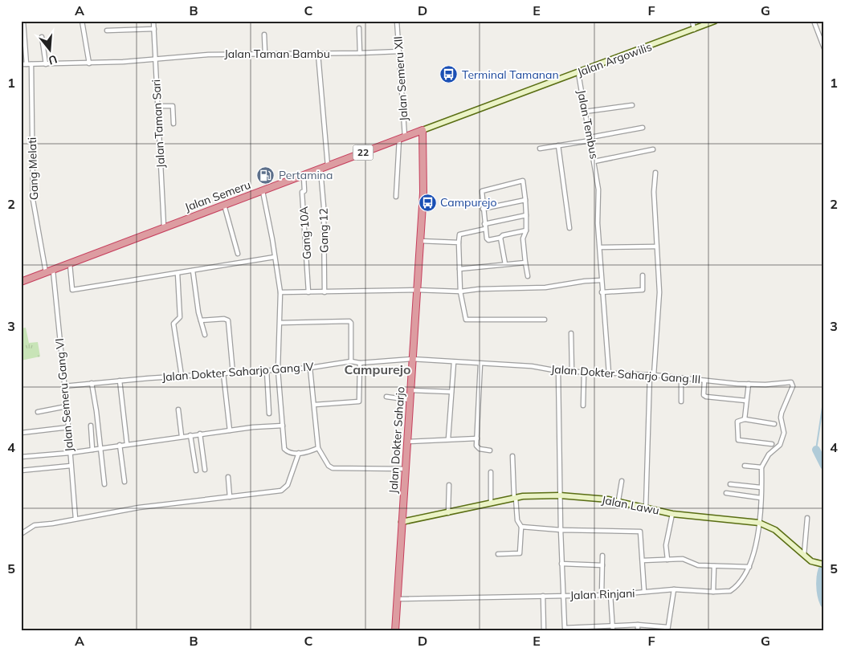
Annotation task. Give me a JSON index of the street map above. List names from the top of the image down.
{
  "streets": {
    "highway": ["22", "Jalan Semeru", "Jalan Dokter Saharjo"],
    "street": [
      "Jalan Taman Bambu",
      "Jalan Argowilis",
      "Jalan Semeru XII",
      "Jalan Taman Sari",
      "Jalan Tembus",
      "Gang Melati",
      "Gang 12",
      "Gang 10A",
      "Jalan Dokter Saharjo Gang IV",
      "Jalan Dokter Saharjo Gang III",
      "Jalan Semeru Gang VI",
      "Jalan Lawu",
      "Jalan Rinjani"
    ]
  },
  "crossings": [
    ["Jalan Taman Bambu", "Jalan Semeru XII"],
    ["Jalan Taman Bambu", "Jalan Taman Sari"],
    ["Jalan Taman Bambu", "Gang Melati"],
    ["Jalan Argowilis", "Jalan Tembus"],
    ["Jalan Argowilis", "Jalan Semeru"],
    ["Jalan Argowilis", "Jalan Dokter Saharjo"],
    ["Jalan Semeru XII", "Jalan Semeru"],
    ["Jalan Taman Sari", "Jalan Semeru"],
    ["Jalan Tembus", "Jalan Dokter Saharjo Gang III"],
    ["Gang Melati", "Jalan Semeru"],
    ["Gang Melati", "Jalan Semeru Gang VI"],
    ["Jalan Semeru", "Gang 12"],
    ["Jalan Semeru", "Gang 10A"],
    ["Jalan Semeru", "Jalan Semeru Gang VI"],
    ["Jalan Semeru", "Jalan Dokter Saharjo"],
    ["Jalan Dokter Saharjo Gang IV", "Jalan Dokter Saharjo Gang III"],
    ["Jalan Dokter Saharjo Gang IV", "Jalan Semeru Gang VI"],
    ["Jalan Dokter Saharjo Gang IV", "Jalan Dokter Saharjo"],
    ["Jalan Dokter Saharjo Gang III", "Jalan Dokter Saharjo"],
    ["Jalan Dokter Saharjo Gang III", "Jalan Rinjani"],
    ["Jalan Dokter Saharjo", "Jalan Lawu"],
    ["Jalan Dokter Saharjo", "Jalan Rinjani"],
    ["Jalan Lawu", "Jalan Rinjani"]
  ],
  "districts": ["Campurejo"],
  "places": {
    "bus stop": ["Terminal Tamanan", "Campurejo"],
    "fuel station": ["Pertamina"]
  },
  "north": "bottom",
  "grid": {
    "columns": [
      "A",
      "B",
      "C",
      "D",
      "E",
      "F",
      "G"
    ],
    "rows": [
      "1",
      "2",
      "3",
      "4",
      "5"
    ]
  }
}
